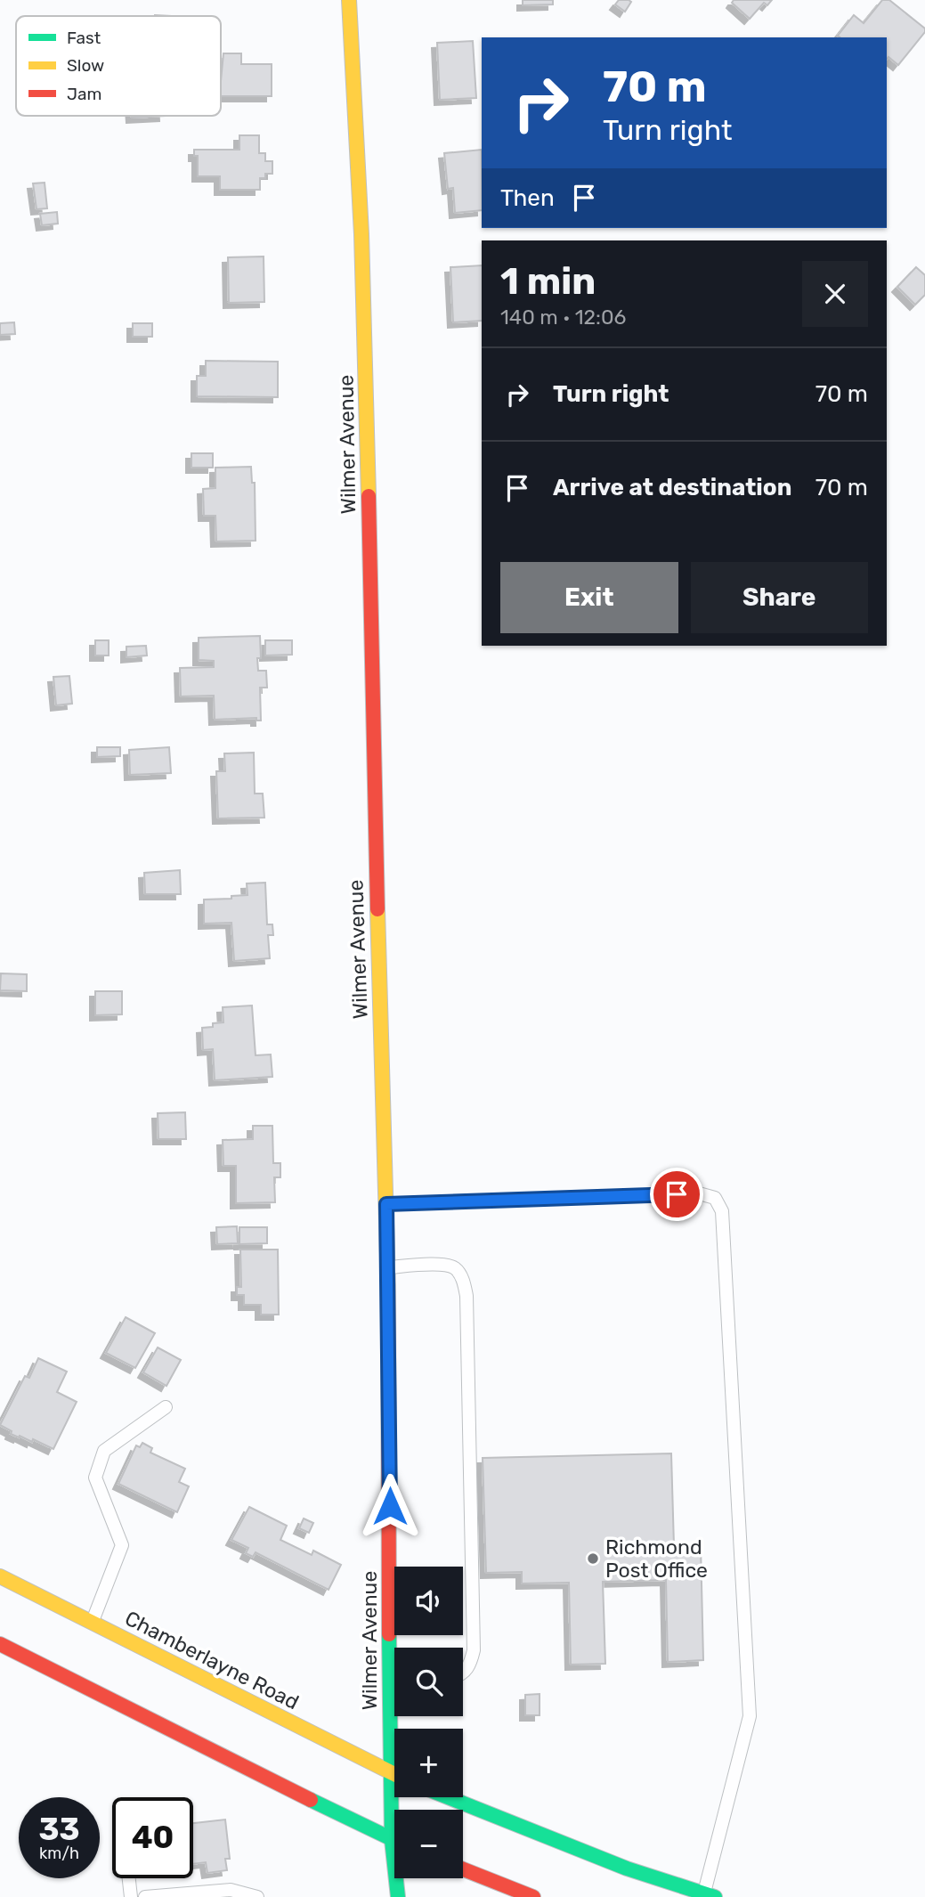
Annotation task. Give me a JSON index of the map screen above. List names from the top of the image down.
{
  "streets": {
    "street": ["Wilmer Avenue", "Chamberlayne Road"]
  },
  "crossings": [
    ["Wilmer Avenue", "Chamberlayne Road"]
  ],
  "places": ["Richmond Post Office"],
  "legend": ["Fast", "Slow", "Jam"],
  "page": {
    "turn": ["70 m", "Turn right"],
    "then": "Then",
    "heading": ["1 min", "140 m · 12:06"],
    "list": [
      {
        "name": "Turn right",
        "value": "70 m"
      },
      {
        "name": "Arrive at destination",
        "value": "70 m"
      }
    ],
    "buttons": ["Exit", "Share"],
    "map_buttons": ["+", "−"],
    "speed": "33 km/h",
    "limit": "40"
  }
}
